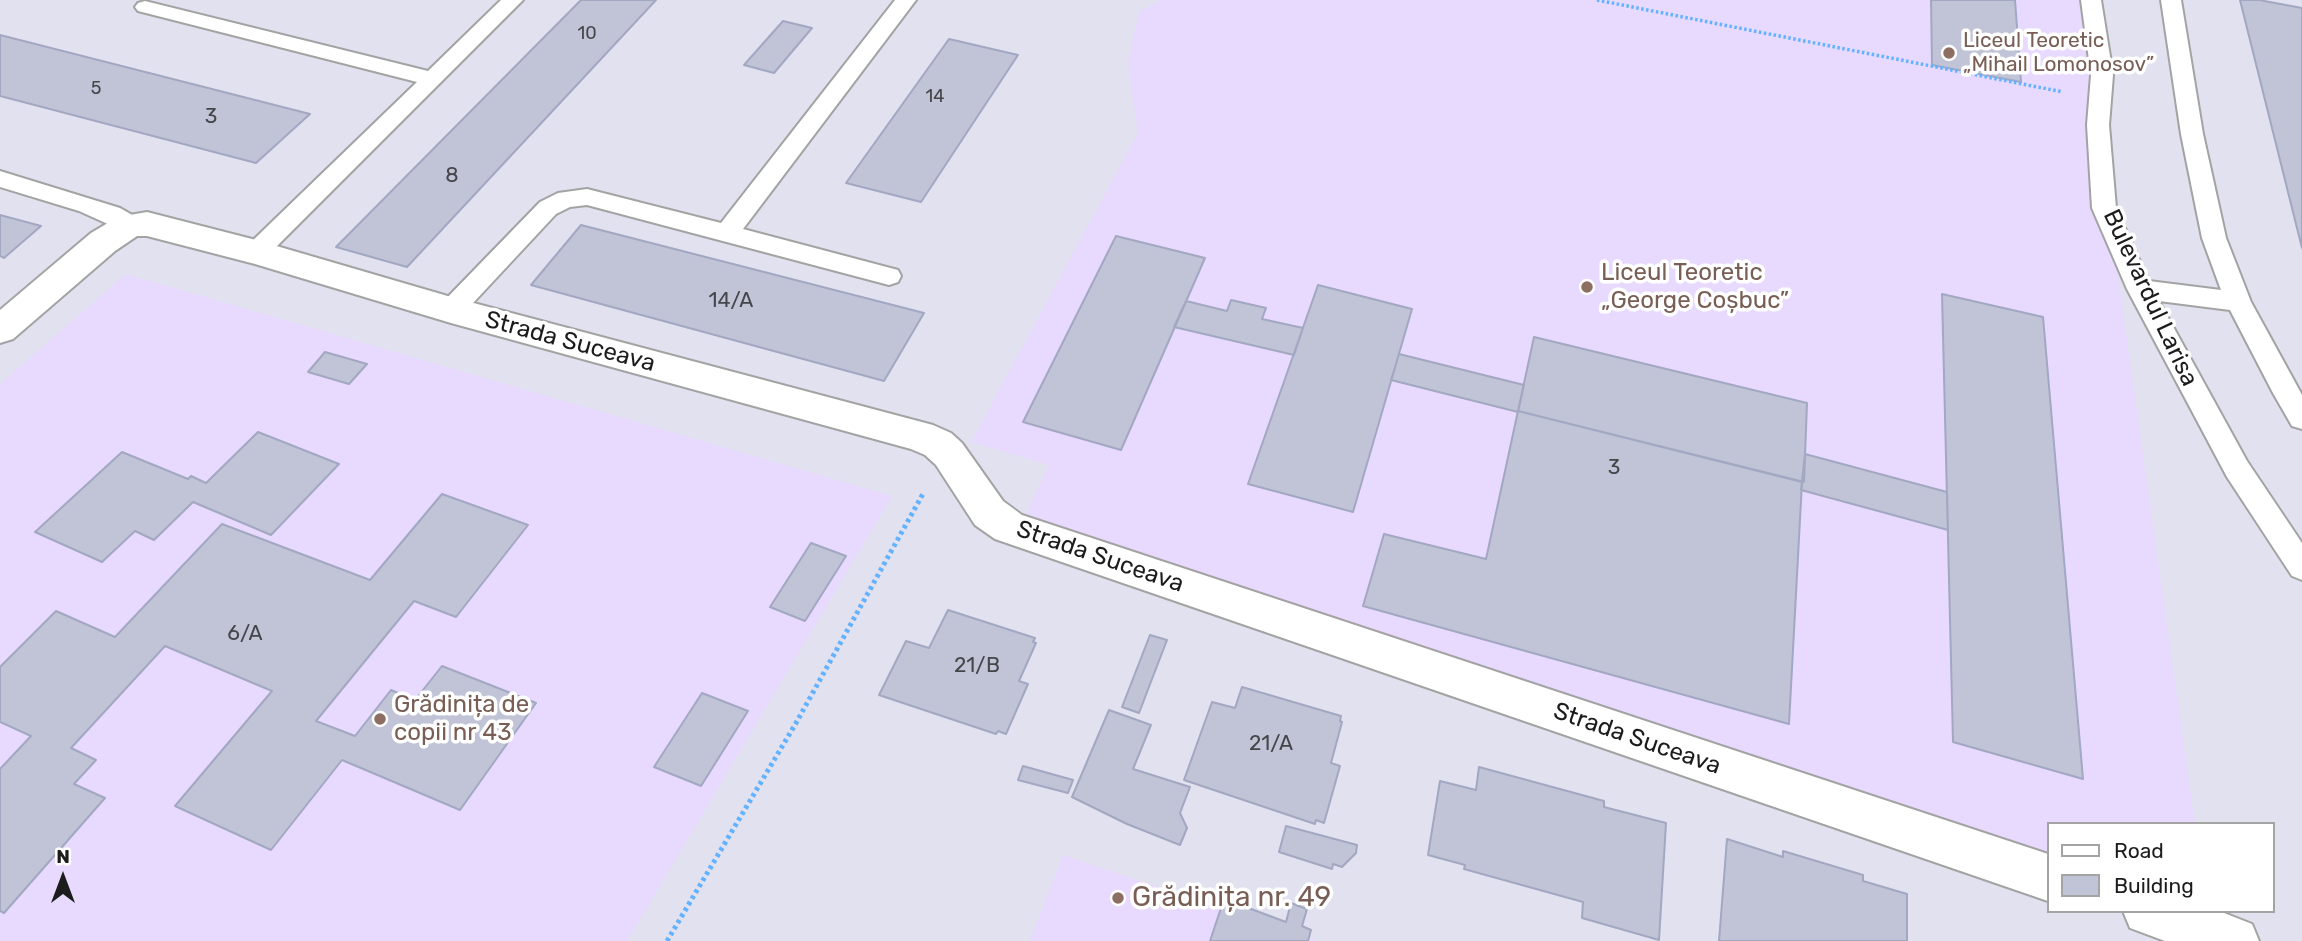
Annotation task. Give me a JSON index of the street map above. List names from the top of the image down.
{
  "streets": {
    "street": ["Strada Suceava"],
    "lane": ["Bulevardul Larisa"]
  },
  "places": [
    "Liceul Teoretic „Mihail Lomonosov”",
    "Liceul Teoretic „George Coșbuc”",
    "Grădinița de copii nr 43",
    "Grădinița nr. 49"
  ],
  "house_numbers": [
    "10",
    "5",
    "14",
    "3",
    "8",
    "14/A",
    "3",
    "6/A",
    "21/B",
    "21/A"
  ],
  "legend": ["Road", "Building"],
  "north": "top"
}
